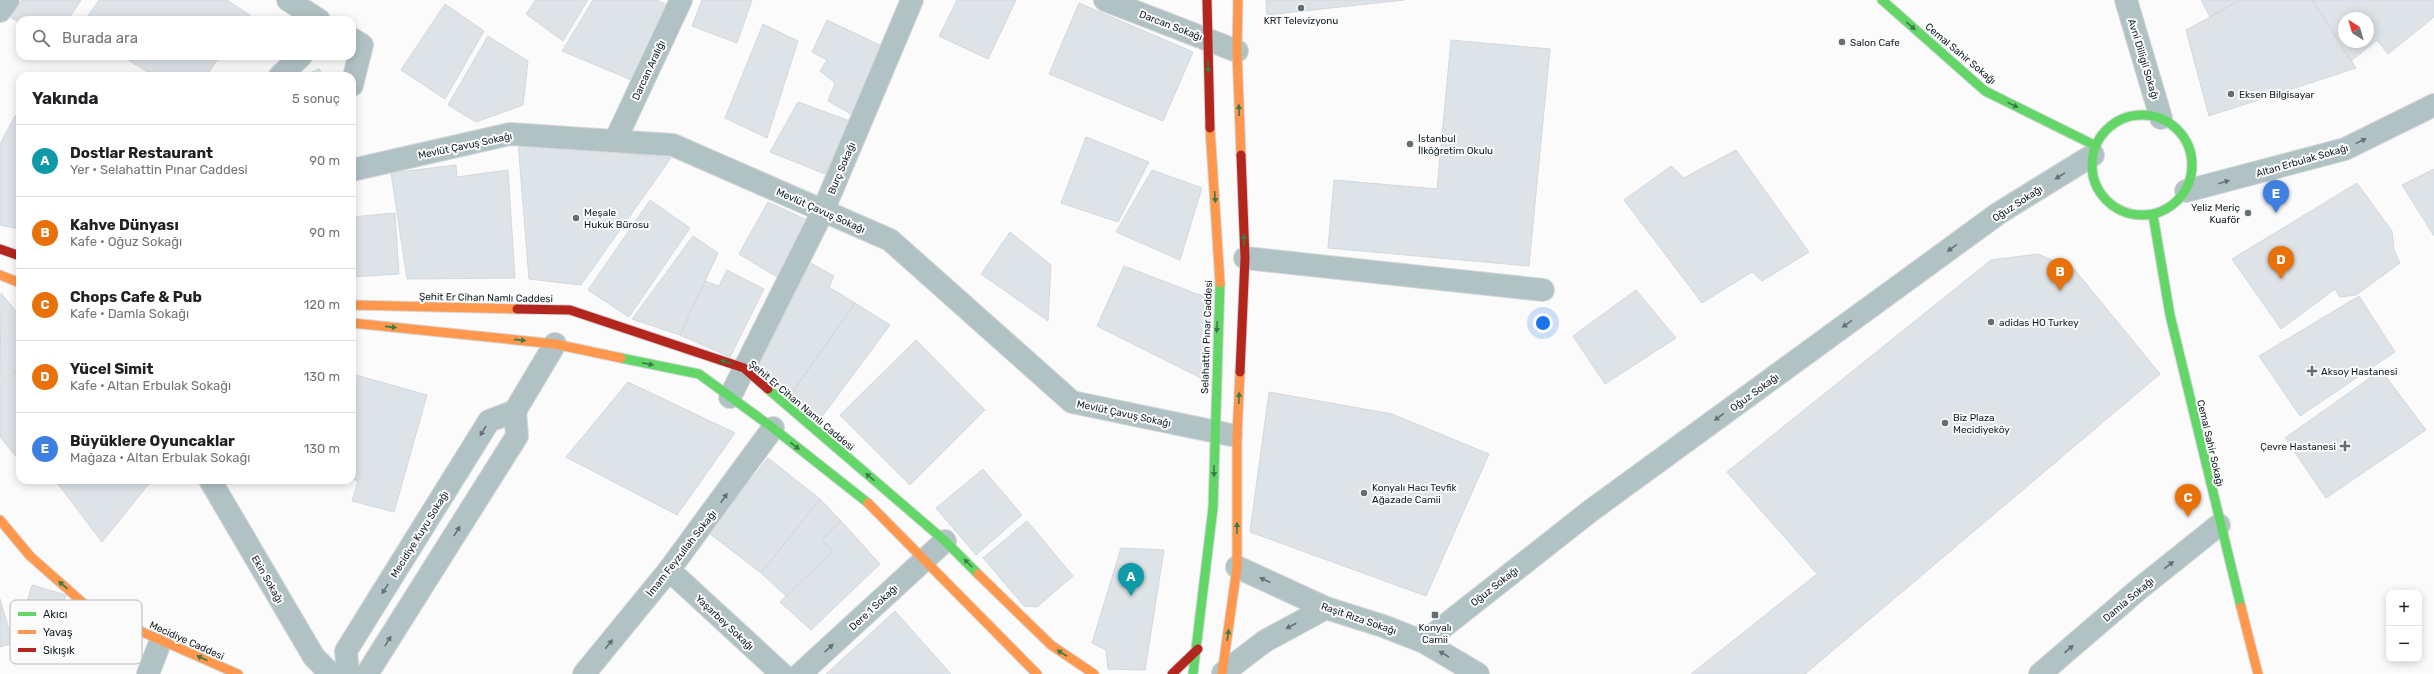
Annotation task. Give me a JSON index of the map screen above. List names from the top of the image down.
{
  "streets": {
    "street": [
      "Darcan Sokağı",
      "Cemal Sahir Sokağı",
      "Avni Dilligil Sokağı",
      "Darcan Aralığı",
      "Mevlüt Çavuş Sokağı",
      "Altan Erbulak Sokağı",
      "Burç Sokağı",
      "Oğuz Sokağı",
      "Şehit Er Cihan Namlı Caddesi",
      "Selahattin Pınar Caddesi",
      "Mecidiye Kuyu Sokağı",
      "İmam Feyzullah Sokağı",
      "Ekin Sokağı",
      "Damla Sokağı",
      "Dere 1 Sokağı",
      "Raşit Rıza Sokağı",
      "Yaşarbey Sokağı",
      "Mecidiye Caddesi"
    ]
  },
  "crossings": [
    ["Darcan Sokağı", "Selahattin Pınar Caddesi"],
    ["Cemal Sahir Sokağı", "Avni Dilligil Sokağı"],
    ["Cemal Sahir Sokağı", "Altan Erbulak Sokağı"],
    ["Cemal Sahir Sokağı", "Oğuz Sokağı"],
    ["Cemal Sahir Sokağı", "Damla Sokağı"],
    ["Avni Dilligil Sokağı", "Altan Erbulak Sokağı"],
    ["Avni Dilligil Sokağı", "Oğuz Sokağı"],
    ["Darcan Aralığı", "Mevlüt Çavuş Sokağı"],
    ["Mevlüt Çavuş Sokağı", "Burç Sokağı"],
    ["Altan Erbulak Sokağı", "Oğuz Sokağı"],
    ["Burç Sokağı", "Şehit Er Cihan Namlı Caddesi"],
    ["Oğuz Sokağı", "Raşit Rıza Sokağı"],
    ["Şehit Er Cihan Namlı Caddesi", "Dere 1 Sokağı"],
    ["İmam Feyzullah Sokağı", "Yaşarbey Sokağı"]
  ],
  "one_way": [
    "Cemal Sahir Sokağı",
    "Altan Erbulak Sokağı",
    "Oğuz Sokağı",
    "Damla Sokağı",
    "Dere 1 Sokağı",
    "Raşit Rıza Sokağı",
    "Mecidiye Caddesi"
  ],
  "places": {
    "other": [
      "KRT Televizyonu",
      "Salon Cafe",
      "Eksen Bilgisayar",
      "İstanbul İlköğretim Okulu",
      "Yeliz Meriç Kuaför",
      "Meşale Hukuk Bürosu",
      "adidas HO Turkey",
      "Biz Plaza Mecidiyeköy",
      "Konyalı Hacı Tevfik Ağazade Camii"
    ],
    "health": ["Aksoy Hastanesi", "Çevre Hastanesi"],
    "transit": ["Konyalı Camii"]
  },
  "legend": ["Akıcı", "Yavaş", "Sıkışık"],
  "north": "top left",
  "page": {
    "search": "Burada ara",
    "heading": ["Yakında", "5 sonuç"],
    "list": [
      {
        "mark": "A",
        "name": "Dostlar Restaurant",
        "note": "Yer · Selahattin Pınar Caddesi",
        "value": "90 m"
      },
      {
        "mark": "B",
        "name": "Kahve Dünyası",
        "note": "Kafe · Oğuz Sokağı",
        "value": "90 m"
      },
      {
        "mark": "C",
        "name": "Chops Cafe & Pub",
        "note": "Kafe · Damla Sokağı",
        "value": "120 m"
      },
      {
        "mark": "D",
        "name": "Yücel Simit",
        "note": "Kafe · Altan Erbulak Sokağı",
        "value": "130 m"
      },
      {
        "mark": "E",
        "name": "Büyüklere Oyuncaklar",
        "note": "Mağaza · Altan Erbulak Sokağı",
        "value": "130 m"
      }
    ],
    "pins": [
      "E",
      "D",
      "B",
      "C",
      "A"
    ],
    "map_buttons": ["+", "−"]
  }
}
